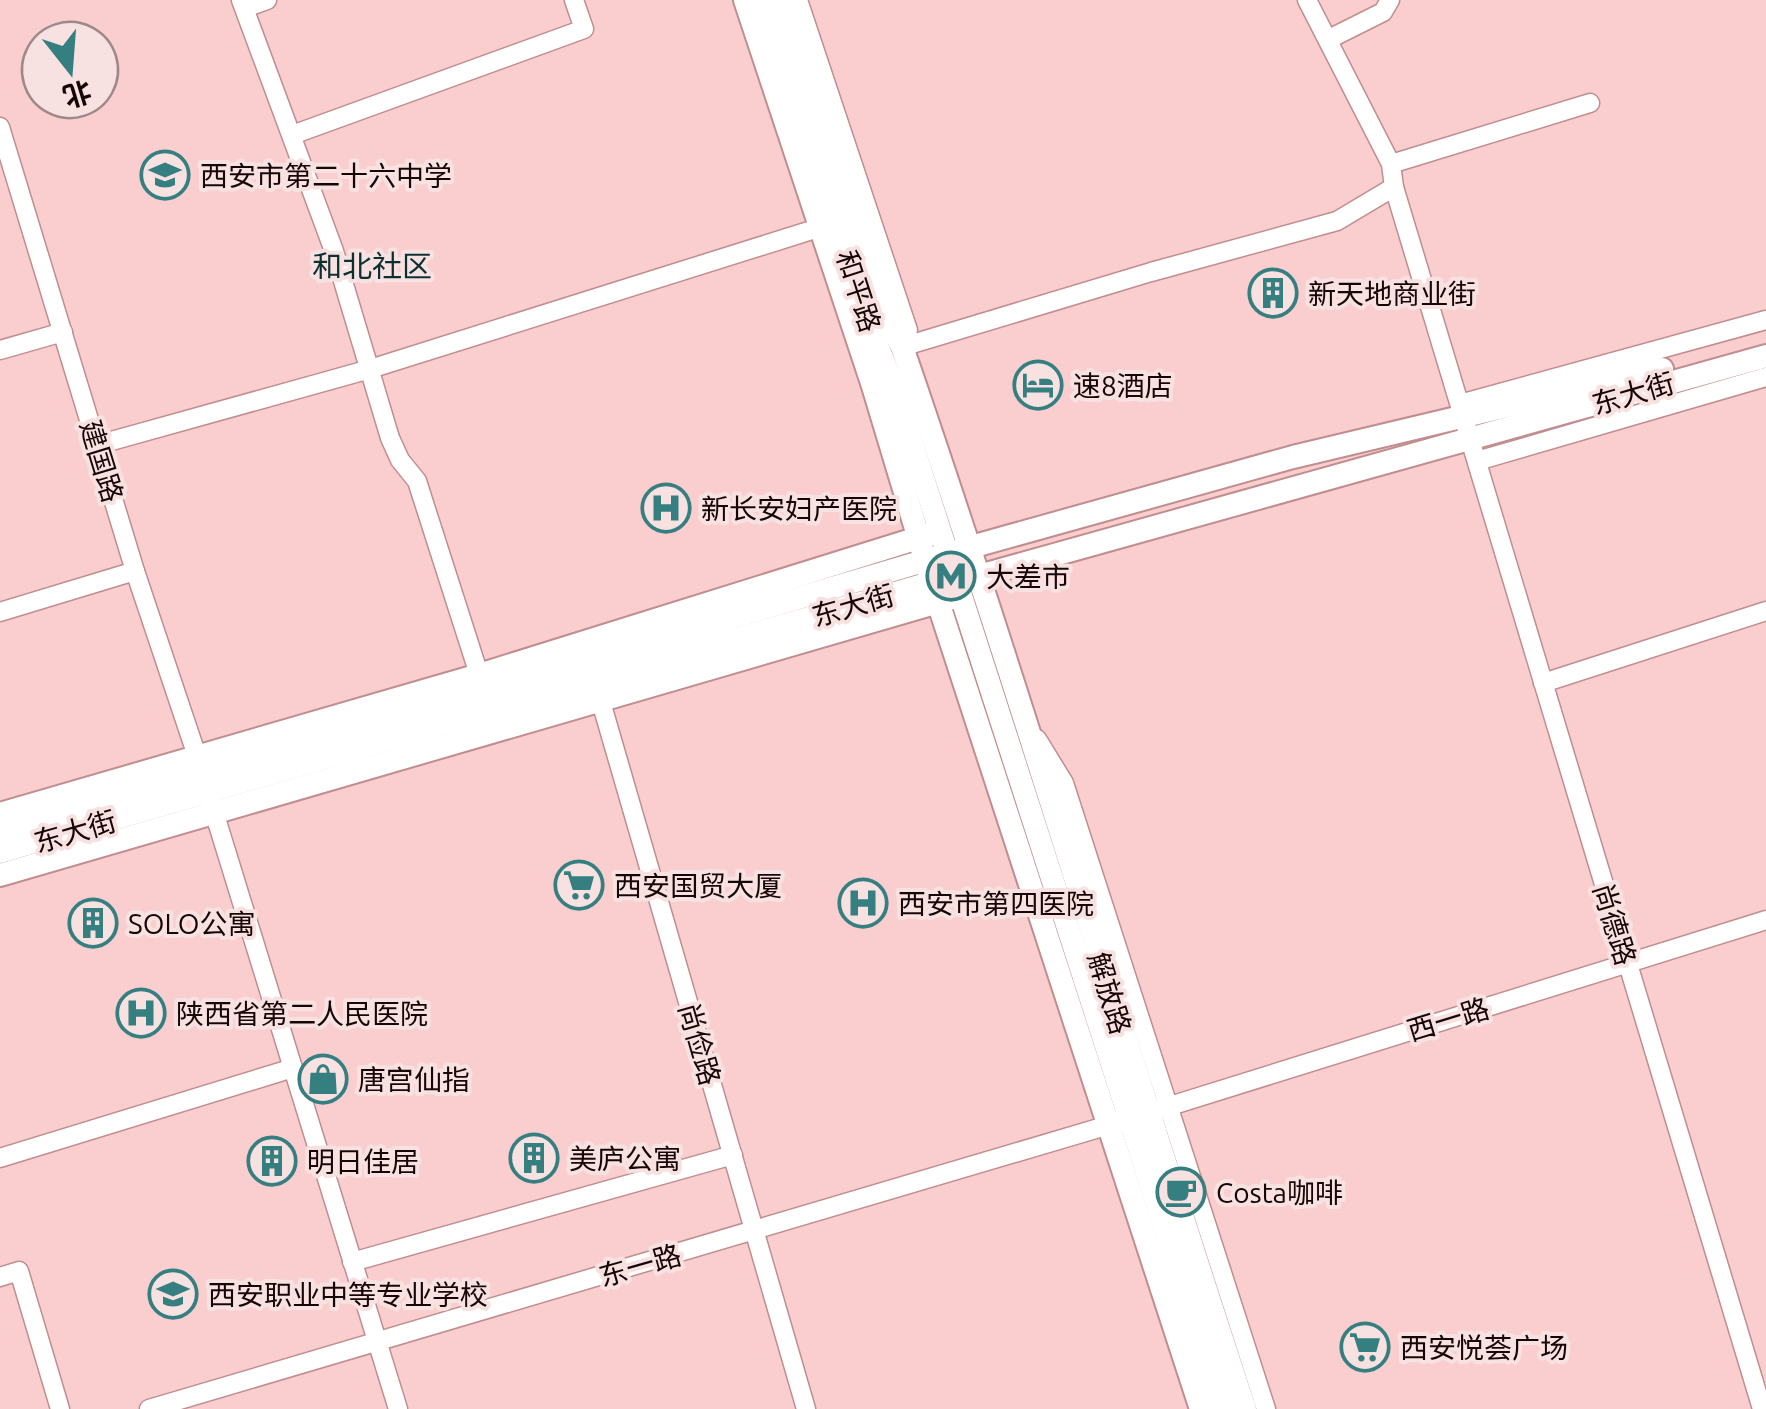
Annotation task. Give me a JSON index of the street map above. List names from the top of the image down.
{
  "streets": {
    "main road": ["和平路", "东大街", "解放路"],
    "street": [
      "建国路",
      "尚德路",
      "西一路",
      "尚俭路",
      "东一路"
    ]
  },
  "crossings": [
    ["和平路", "东大街"],
    ["和平路", "解放路"],
    ["东大街", "建国路"],
    ["东大街", "尚德路"],
    ["东大街", "解放路"],
    ["东大街", "尚俭路"],
    ["建国路", "东一路"],
    ["尚德路", "西一路"],
    ["解放路", "西一路"],
    ["解放路", "东一路"],
    ["西一路", "东一路"],
    ["尚俭路", "东一路"]
  ],
  "districts": ["和北社区"],
  "places": {
    "school or university": ["西安市第二十六中学", "西安职业中等专业学校"],
    "building": [
      "新天地商业街",
      "SOLO公寓",
      "美庐公寓",
      "明日佳居"
    ],
    "hotel": ["速8酒店"],
    "hospital": ["新长安妇产医院", "西安市第四医院", "陕西省第二人民医院"],
    "metro station": ["大差市"],
    "supermarket": ["西安国贸大厦", "西安悦荟广场"],
    "shop": ["唐宫仙指"],
    "cafe": ["Costa咖啡"]
  },
  "north": "bottom"
}
